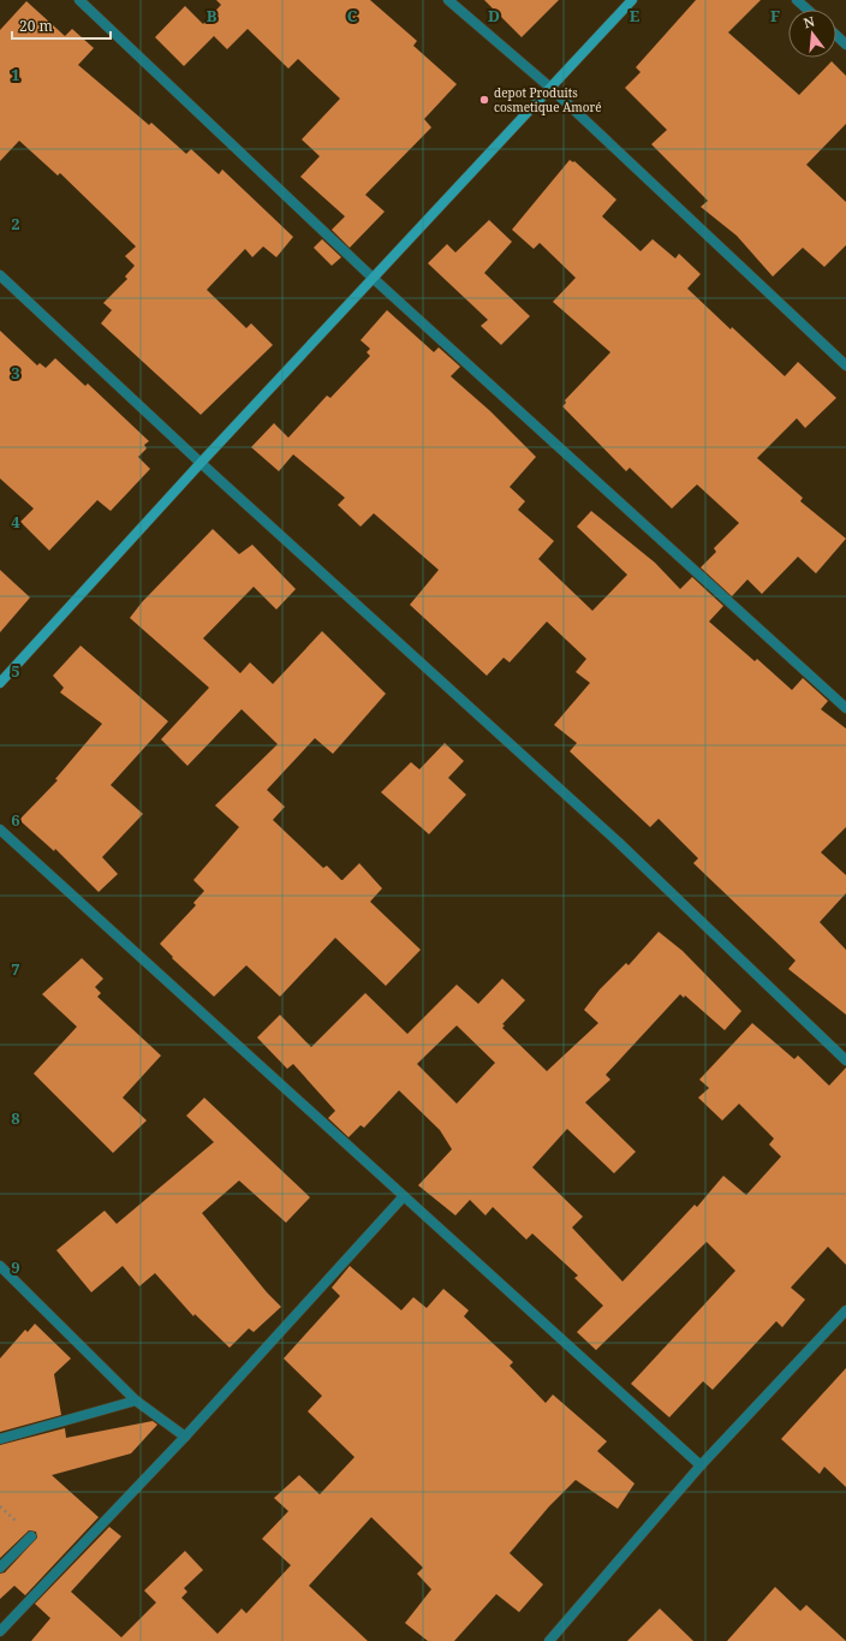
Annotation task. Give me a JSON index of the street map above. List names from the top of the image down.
{
  "places": ["depot Produits cosmetique Amoré"],
  "scale_bar": "20 m",
  "north": "top",
  "grid": {
    "columns": [
      "B",
      "C",
      "D",
      "E",
      "F"
    ],
    "rows": [
      "1",
      "2",
      "3",
      "4",
      "5",
      "6",
      "7",
      "8",
      "9"
    ]
  }
}
